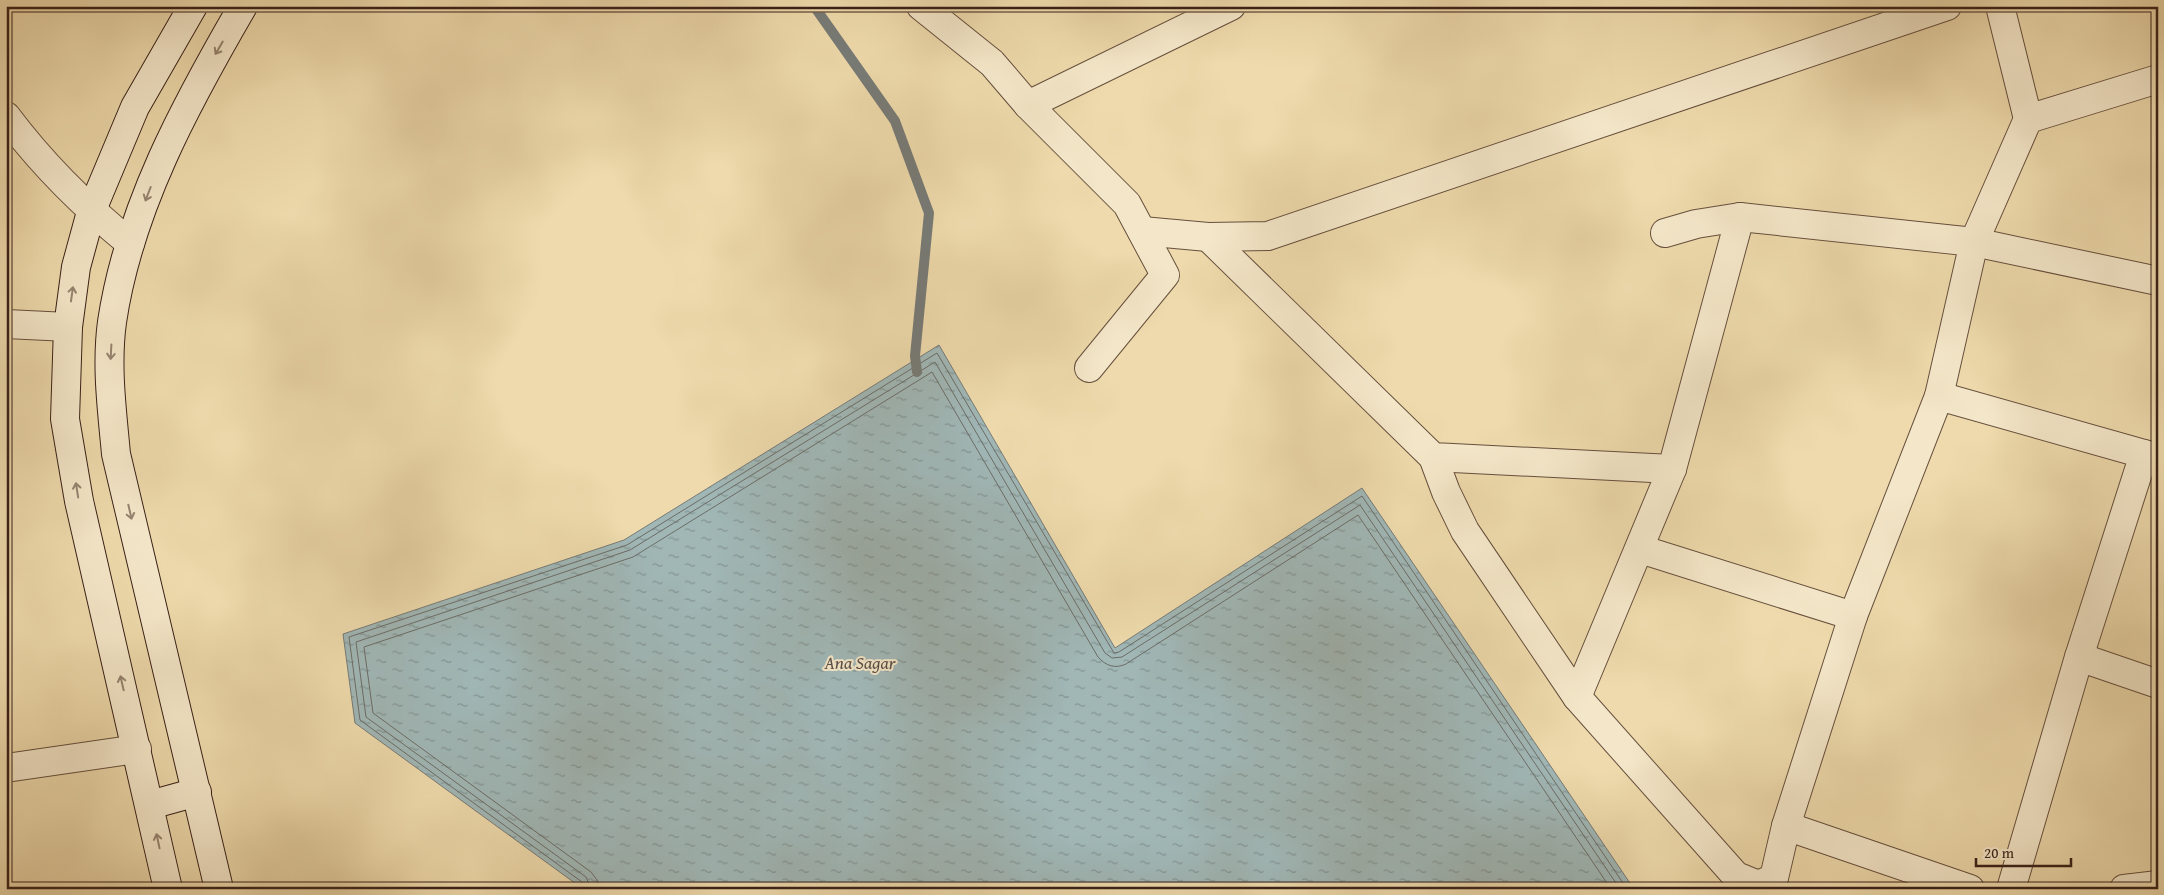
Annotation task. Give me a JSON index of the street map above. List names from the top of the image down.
{
  "water": ["Ana Sagar"],
  "scale_bar": "20 m"
}
